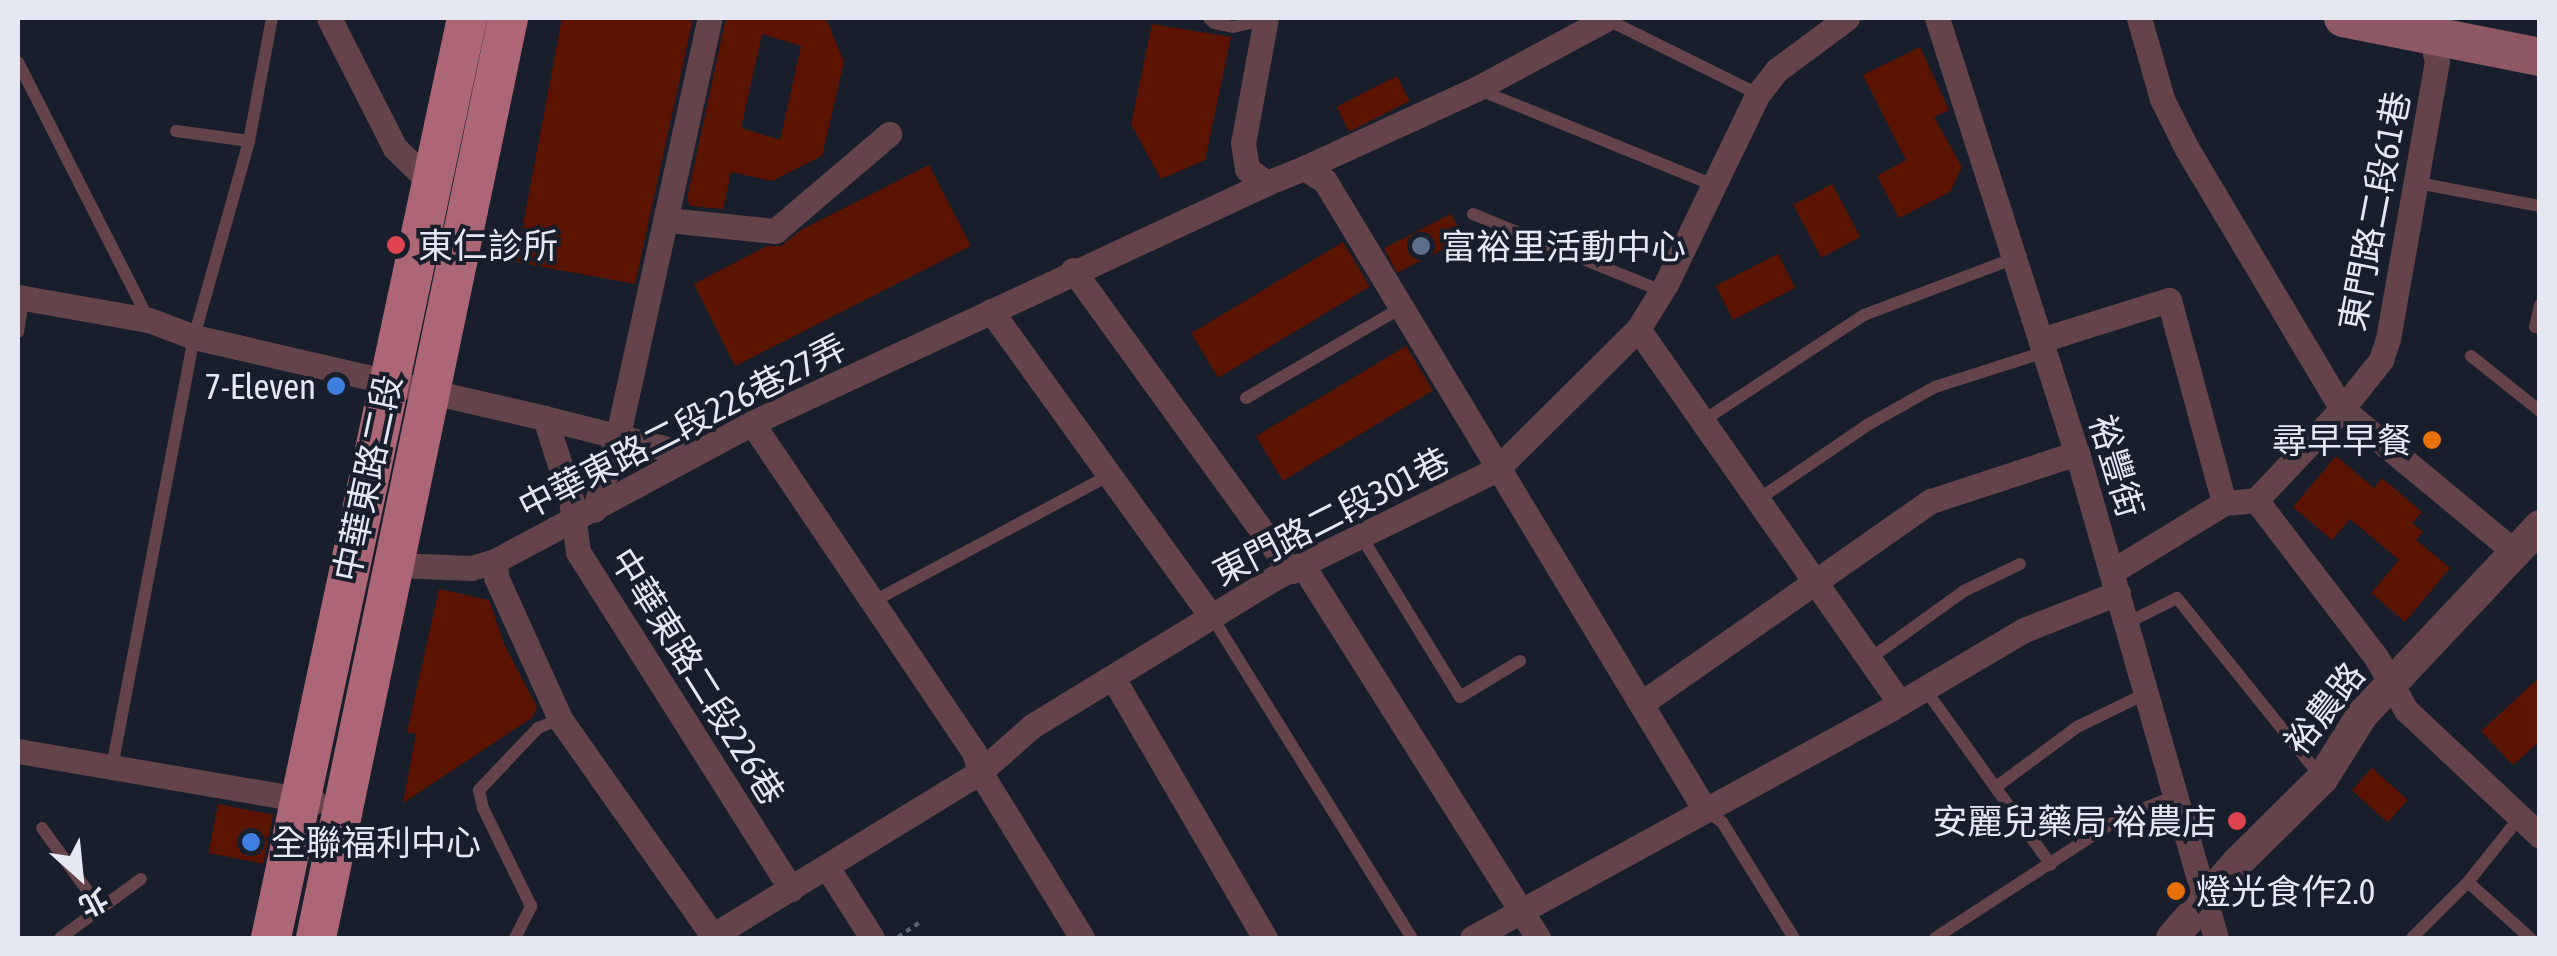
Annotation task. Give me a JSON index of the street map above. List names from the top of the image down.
{
  "streets": {
    "main road": ["中華東路二段"],
    "street": [
      "東門路二段61巷",
      "中華東路二段226巷27弄",
      "裕豐街",
      "東門路二段301巷",
      "中華東路二段226巷",
      "裕農路"
    ]
  },
  "crossings": [
    ["中華東路二段226巷27弄", "中華東路二段"],
    ["中華東路二段226巷27弄", "中華東路二段226巷"],
    ["裕豐街", "裕農路"],
    ["東門路二段301巷", "中華東路二段226巷"]
  ],
  "places": [
    "東仁診所",
    "富裕里活動中心",
    "7-Eleven",
    "尋早早餐",
    "安麗兒藥局 裕農店",
    "全聯福利中心",
    "燈光食作2.0"
  ],
  "north": "bottom right"
}
